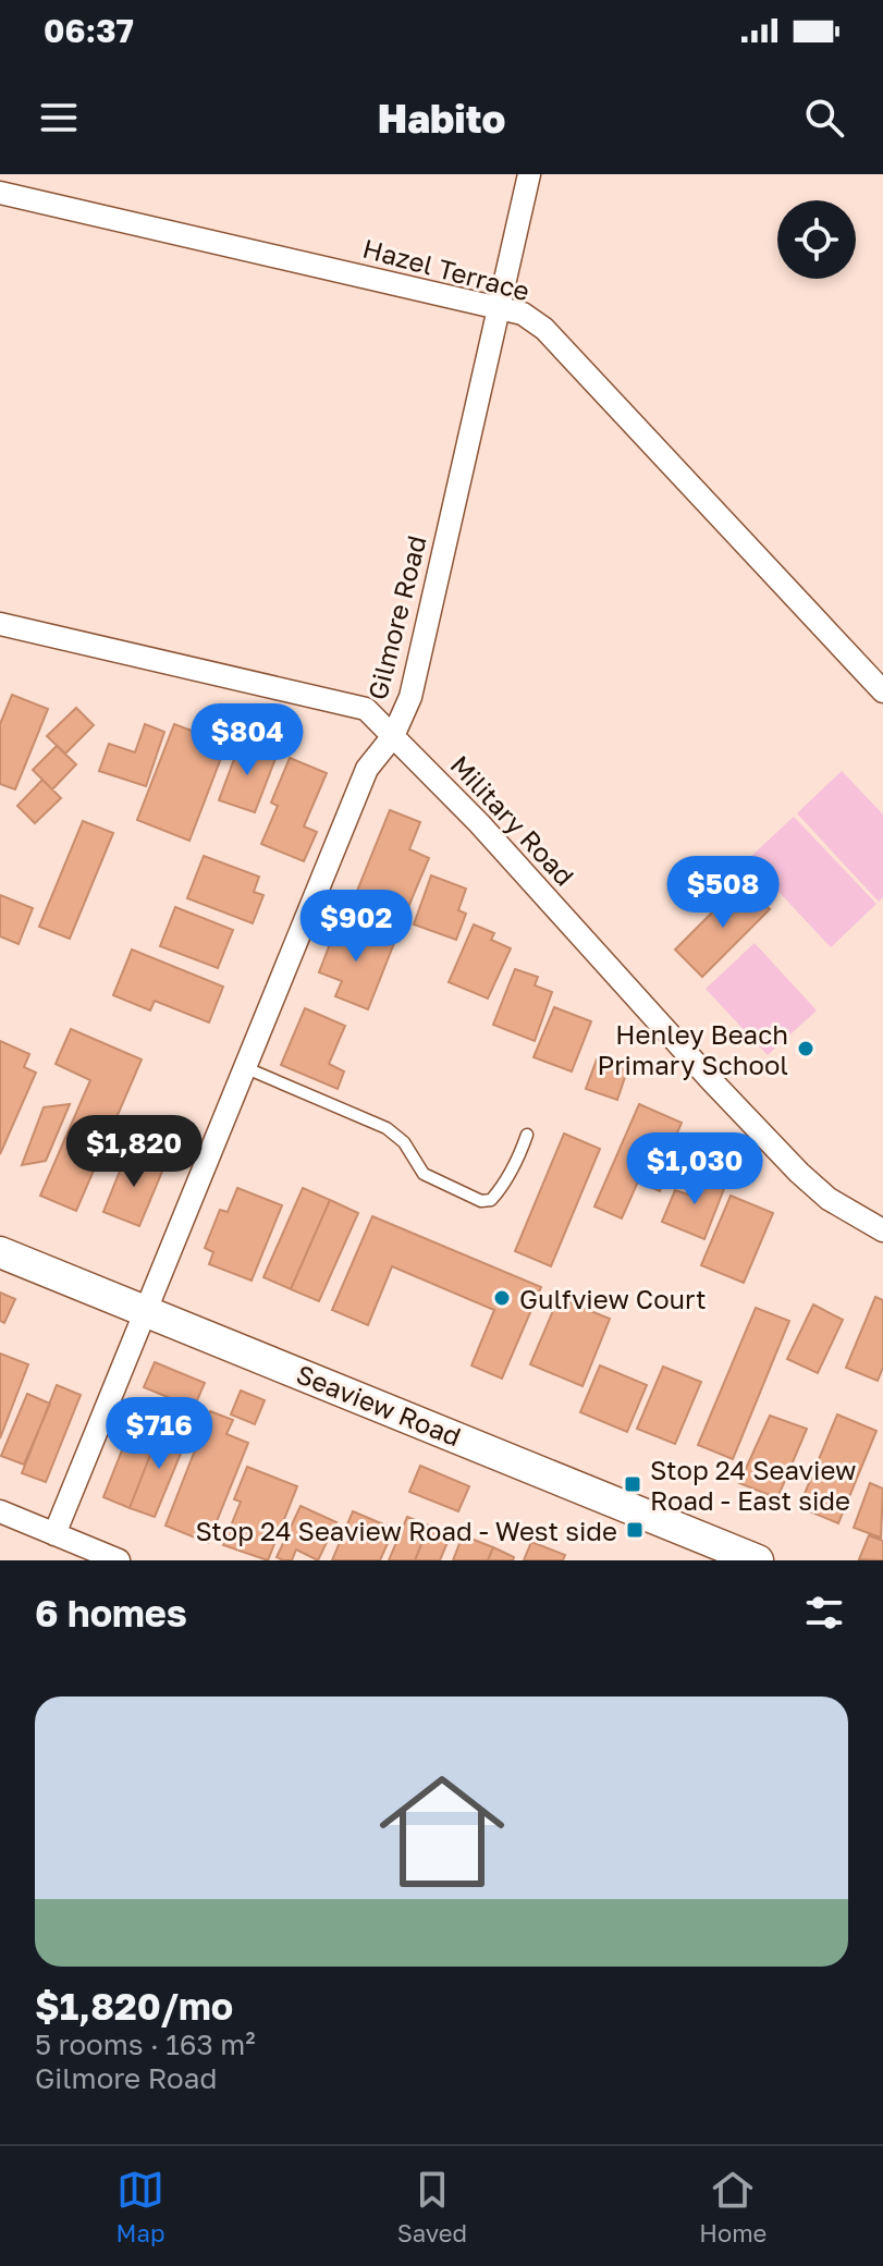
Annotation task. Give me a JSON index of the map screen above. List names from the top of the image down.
{
  "streets": {
    "main road": ["Seaview Road"],
    "street": ["Hazel Terrace", "Gilmore Road", "Military Road"]
  },
  "crossings": [
    ["Hazel Terrace", "Gilmore Road"],
    ["Gilmore Road", "Military Road"],
    ["Gilmore Road", "Seaview Road"]
  ],
  "places": {
    "other": ["Henley Beach Primary School", "Gulfview Court"],
    "transit": ["Stop 24 Seaview Road - East side", "Stop 24 Seaview Road - West side"]
  },
  "page": {
    "status": "06:37",
    "header": "Habito",
    "price": [
      "$804",
      "$508",
      "$902",
      "$1,820",
      "$1,030",
      "$716"
    ],
    "heading": "6 homes",
    "list": [
      {
        "name": "$1,820/mo",
        "note": "5 rooms · 163 m² · Gilmore Road"
      }
    ],
    "tabs": ["Map", "Saved", "Home"]
  }
}
